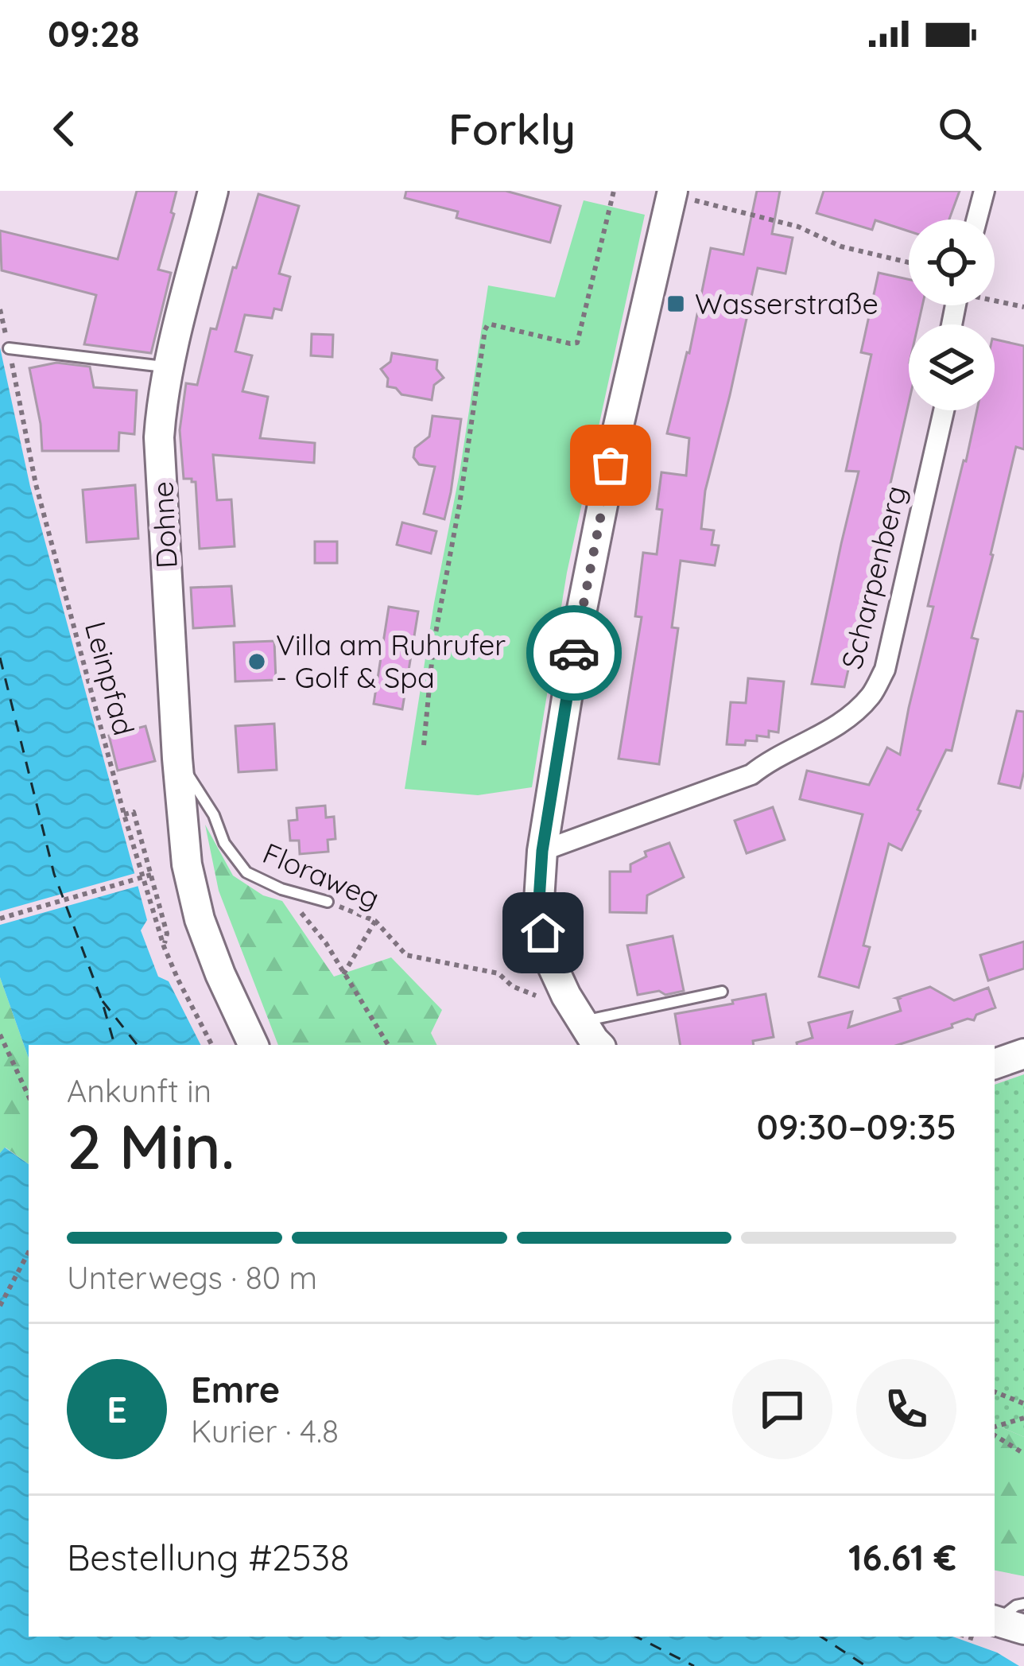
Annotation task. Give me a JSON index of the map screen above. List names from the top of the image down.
{
  "streets": {
    "main road": ["Dohne"],
    "street": ["Scharpenberg"],
    "lane": ["Floraweg"],
    "path": ["Leinpfad"]
  },
  "crossings": [
    ["Dohne", "Floraweg"]
  ],
  "places": {
    "transit": ["Wasserstraße"],
    "other": ["Villa am Ruhrufer - Golf & Spa"]
  },
  "page": {
    "status": "09:28",
    "header": "Forkly",
    "heading": ["2 Min.", "Ankunft in", "09:30–09:35"],
    "panel": [
      "Emre",
      "Kurier · 4.8",
      "Bestellung #2538",
      "16.61 €"
    ],
    "bar": "Unterwegs · 80 m",
    "round": "E"
  }
}
